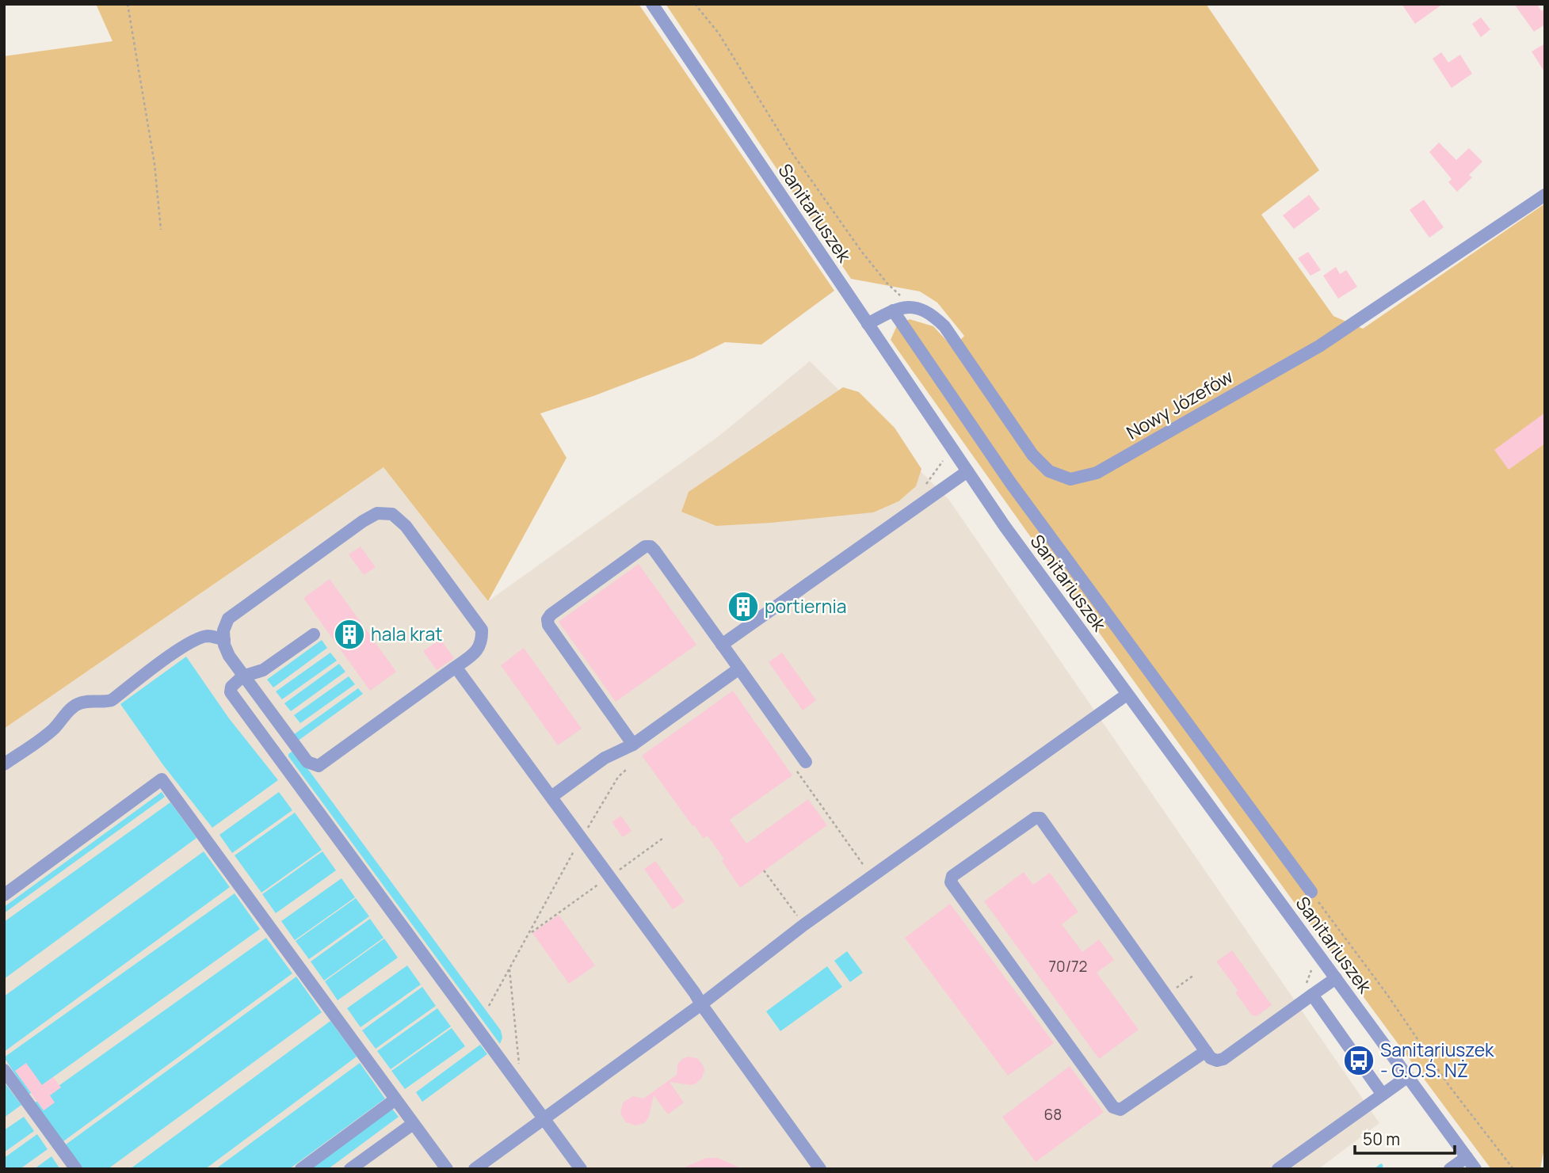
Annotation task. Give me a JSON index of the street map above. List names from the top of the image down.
{
  "streets": {
    "street": ["Sanitariuszek", "Nowy Józefów"]
  },
  "places": {
    "building": ["portiernia", "hala krat"],
    "bus stop": ["Sanitariuszek - G.O.Ś. NŻ"]
  },
  "house_numbers": ["70/72", "68"],
  "scale_bar": "50 m"
}
